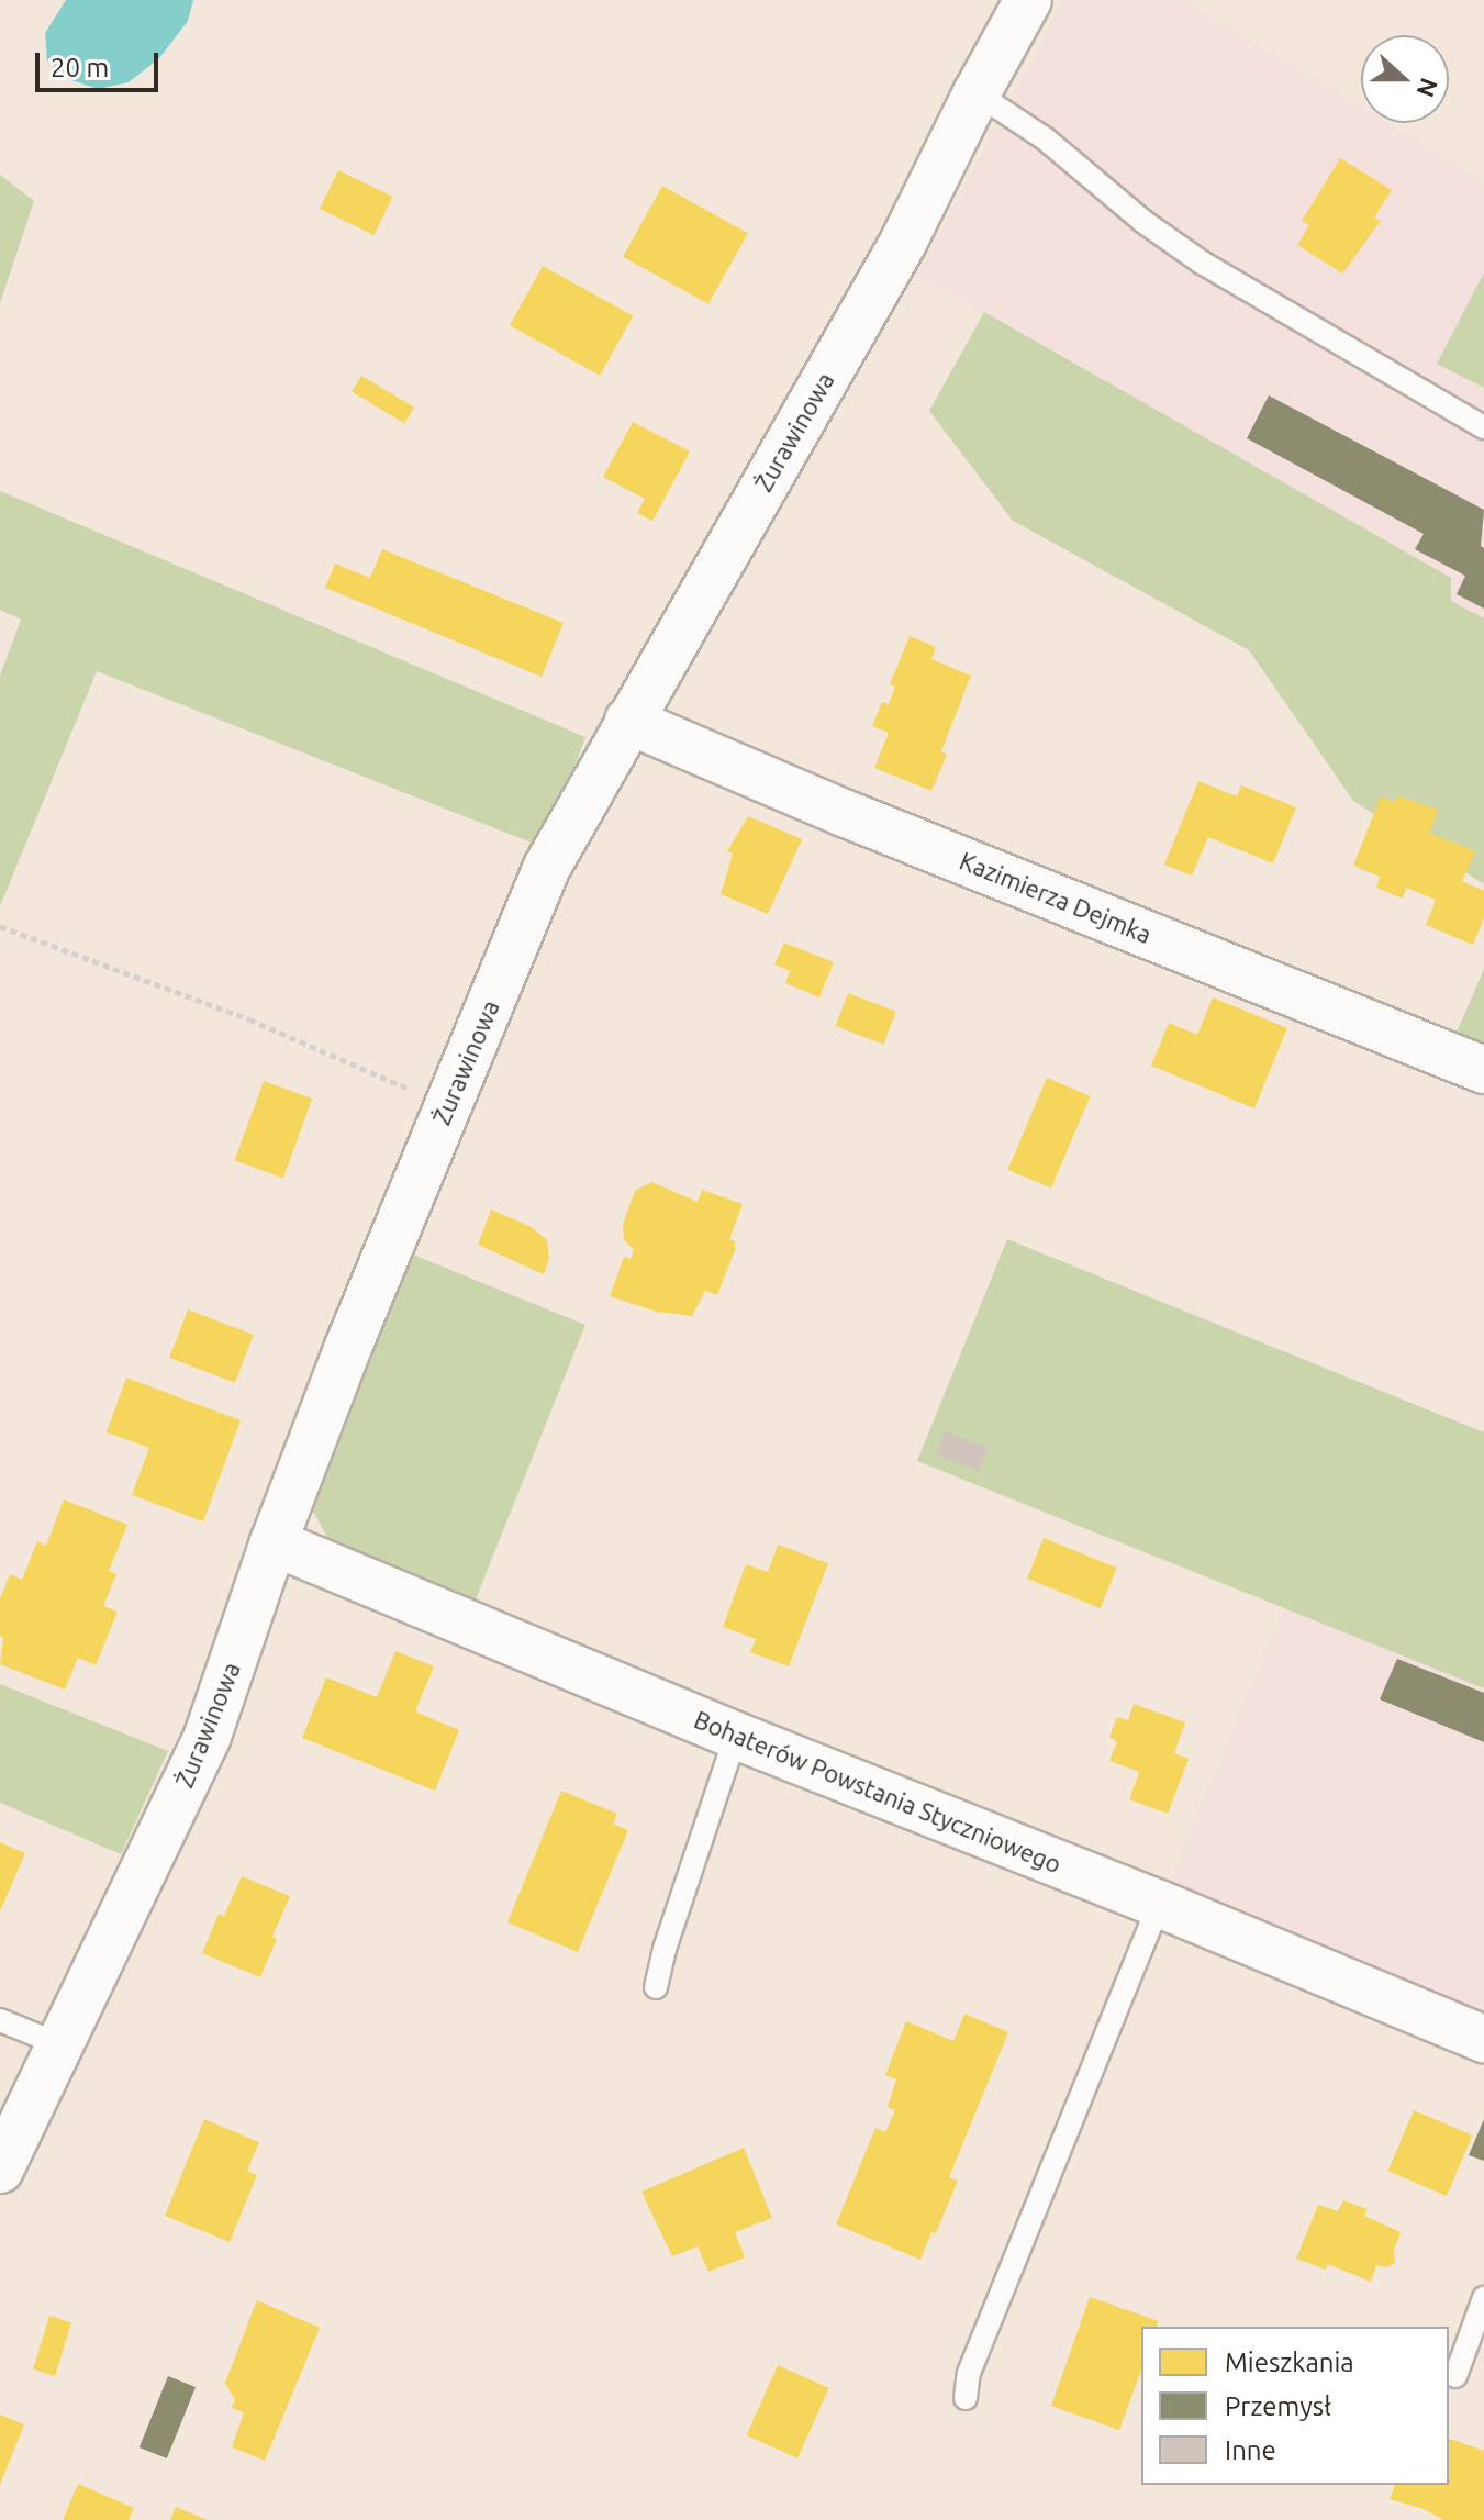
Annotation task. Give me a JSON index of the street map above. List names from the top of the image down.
{
  "streets": {
    "street": ["Żurawinowa", "Kazimierza Dejmka", "Bohaterów Powstania Styczniowego"]
  },
  "crossings": [
    ["Żurawinowa", "Kazimierza Dejmka"],
    ["Żurawinowa", "Bohaterów Powstania Styczniowego"]
  ],
  "legend": ["Mieszkania", "Przemysł", "Inne"],
  "scale_bar": "20 m",
  "north": "right"
}
